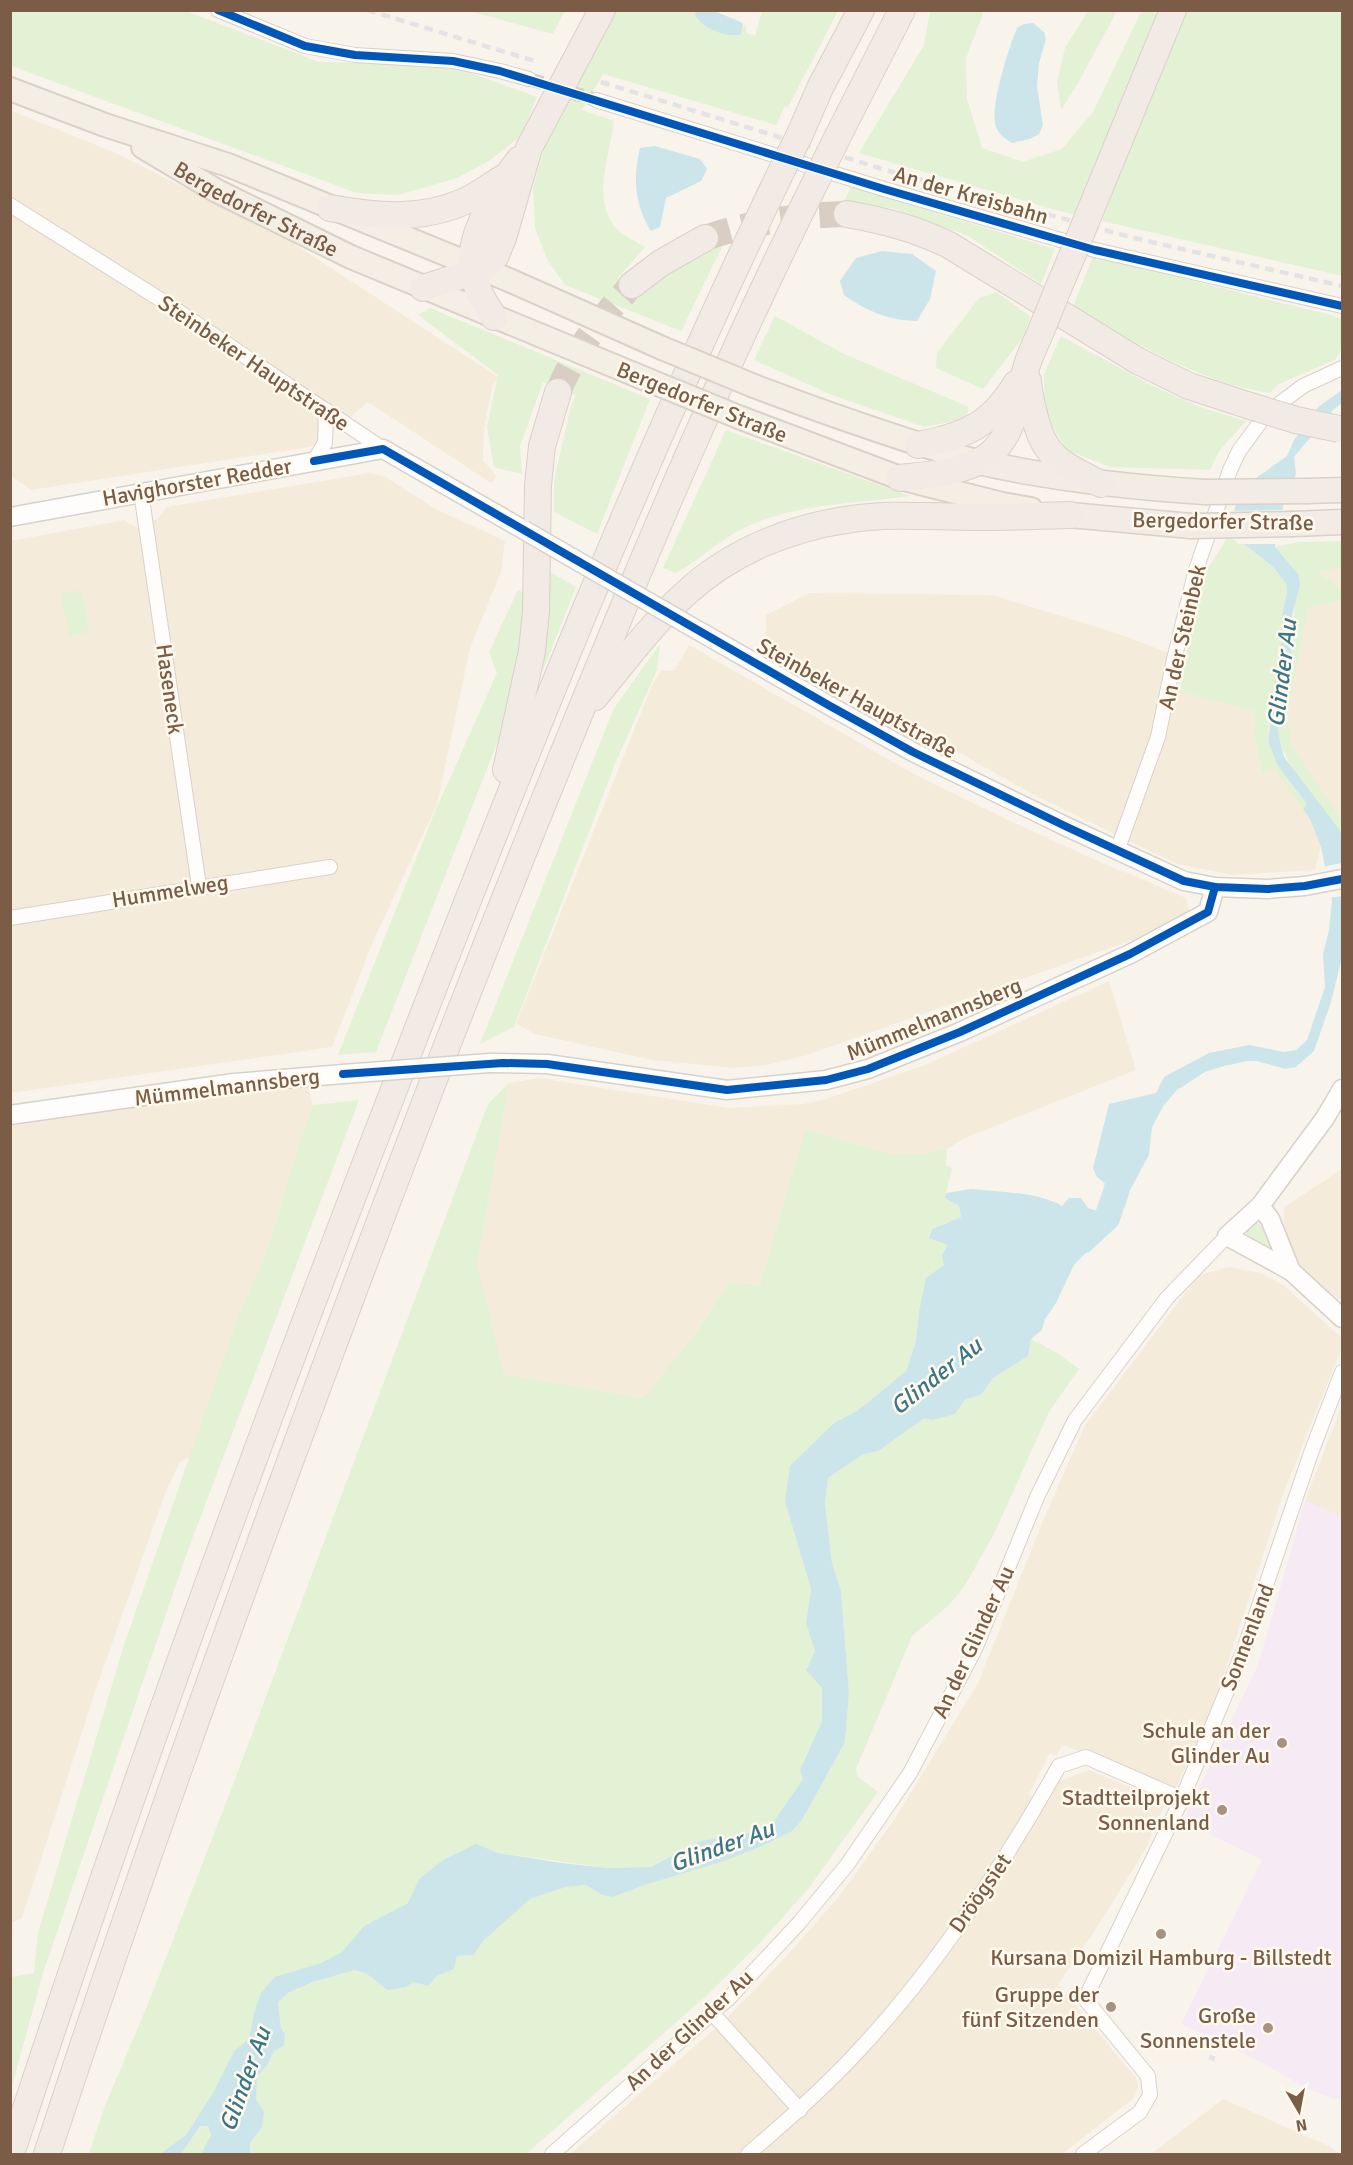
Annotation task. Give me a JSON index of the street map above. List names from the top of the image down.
{
  "streets": {
    "highway": ["Bergedorfer Straße"],
    "street": [
      "An der Kreisbahn",
      "Steinbeker Hauptstraße",
      "Havighorster Redder",
      "An der Steinbek",
      "Haseneck",
      "Hummelweg",
      "Mümmelmannsberg",
      "Sonnenland",
      "An der Glinder Au",
      "Dröögsiet"
    ]
  },
  "crossings": [
    ["Steinbeker Hauptstraße", "Havighorster Redder"],
    ["Steinbeker Hauptstraße", "An der Steinbek"],
    ["Steinbeker Hauptstraße", "Mümmelmannsberg"],
    ["Havighorster Redder", "Haseneck"],
    ["Haseneck", "Hummelweg"],
    ["Sonnenland", "Dröögsiet"]
  ],
  "water": ["Glinder Au"],
  "places": [
    "Schule an der Glinder Au",
    "Stadtteilprojekt Sonnenland",
    "Kursana Domizil Hamburg - Billstedt",
    "Gruppe der fünf Sitzenden",
    "Große Sonnenstele"
  ],
  "north": "bottom"
}
